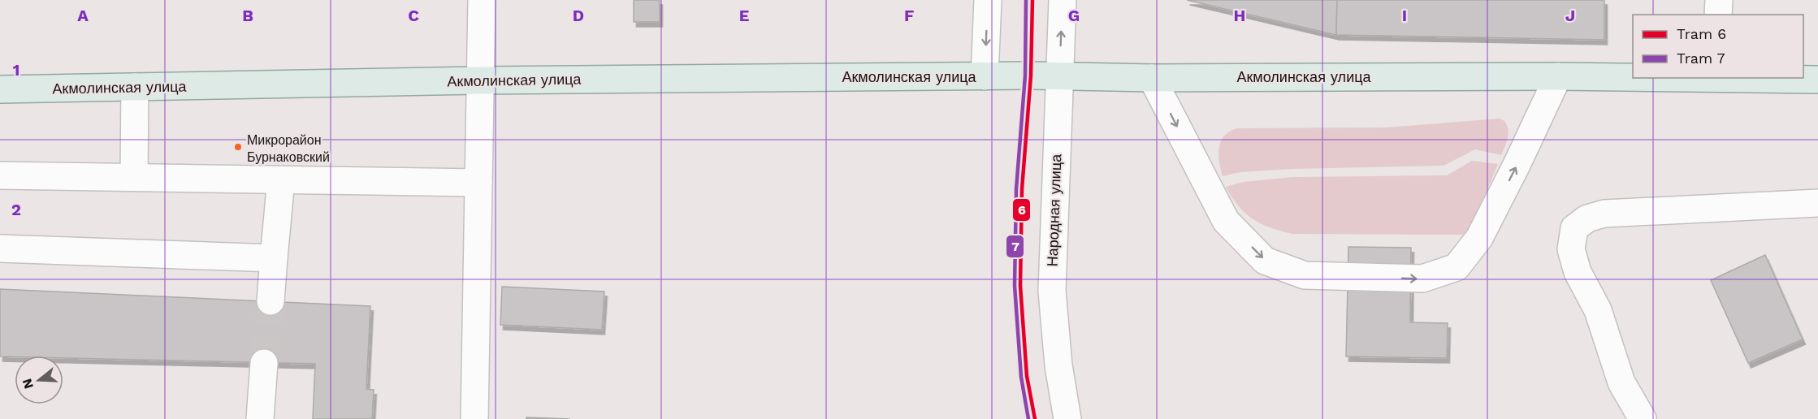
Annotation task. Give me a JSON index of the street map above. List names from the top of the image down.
{
  "streets": {
    "main road": ["Акмолинская улица"],
    "street": ["Народная улица"]
  },
  "crossings": [
    ["Акмолинская улица", "Народная улица"]
  ],
  "places": ["Микрорайон Бурнаковский"],
  "lines": ["tram line 6", "tram line 7"],
  "legend": ["Tram 6", "Tram 7"],
  "north": "left",
  "grid": {
    "columns": [
      "A",
      "B",
      "C",
      "D",
      "E",
      "F",
      "G",
      "H",
      "I",
      "J"
    ],
    "rows": ["1", "2"]
  }
}
